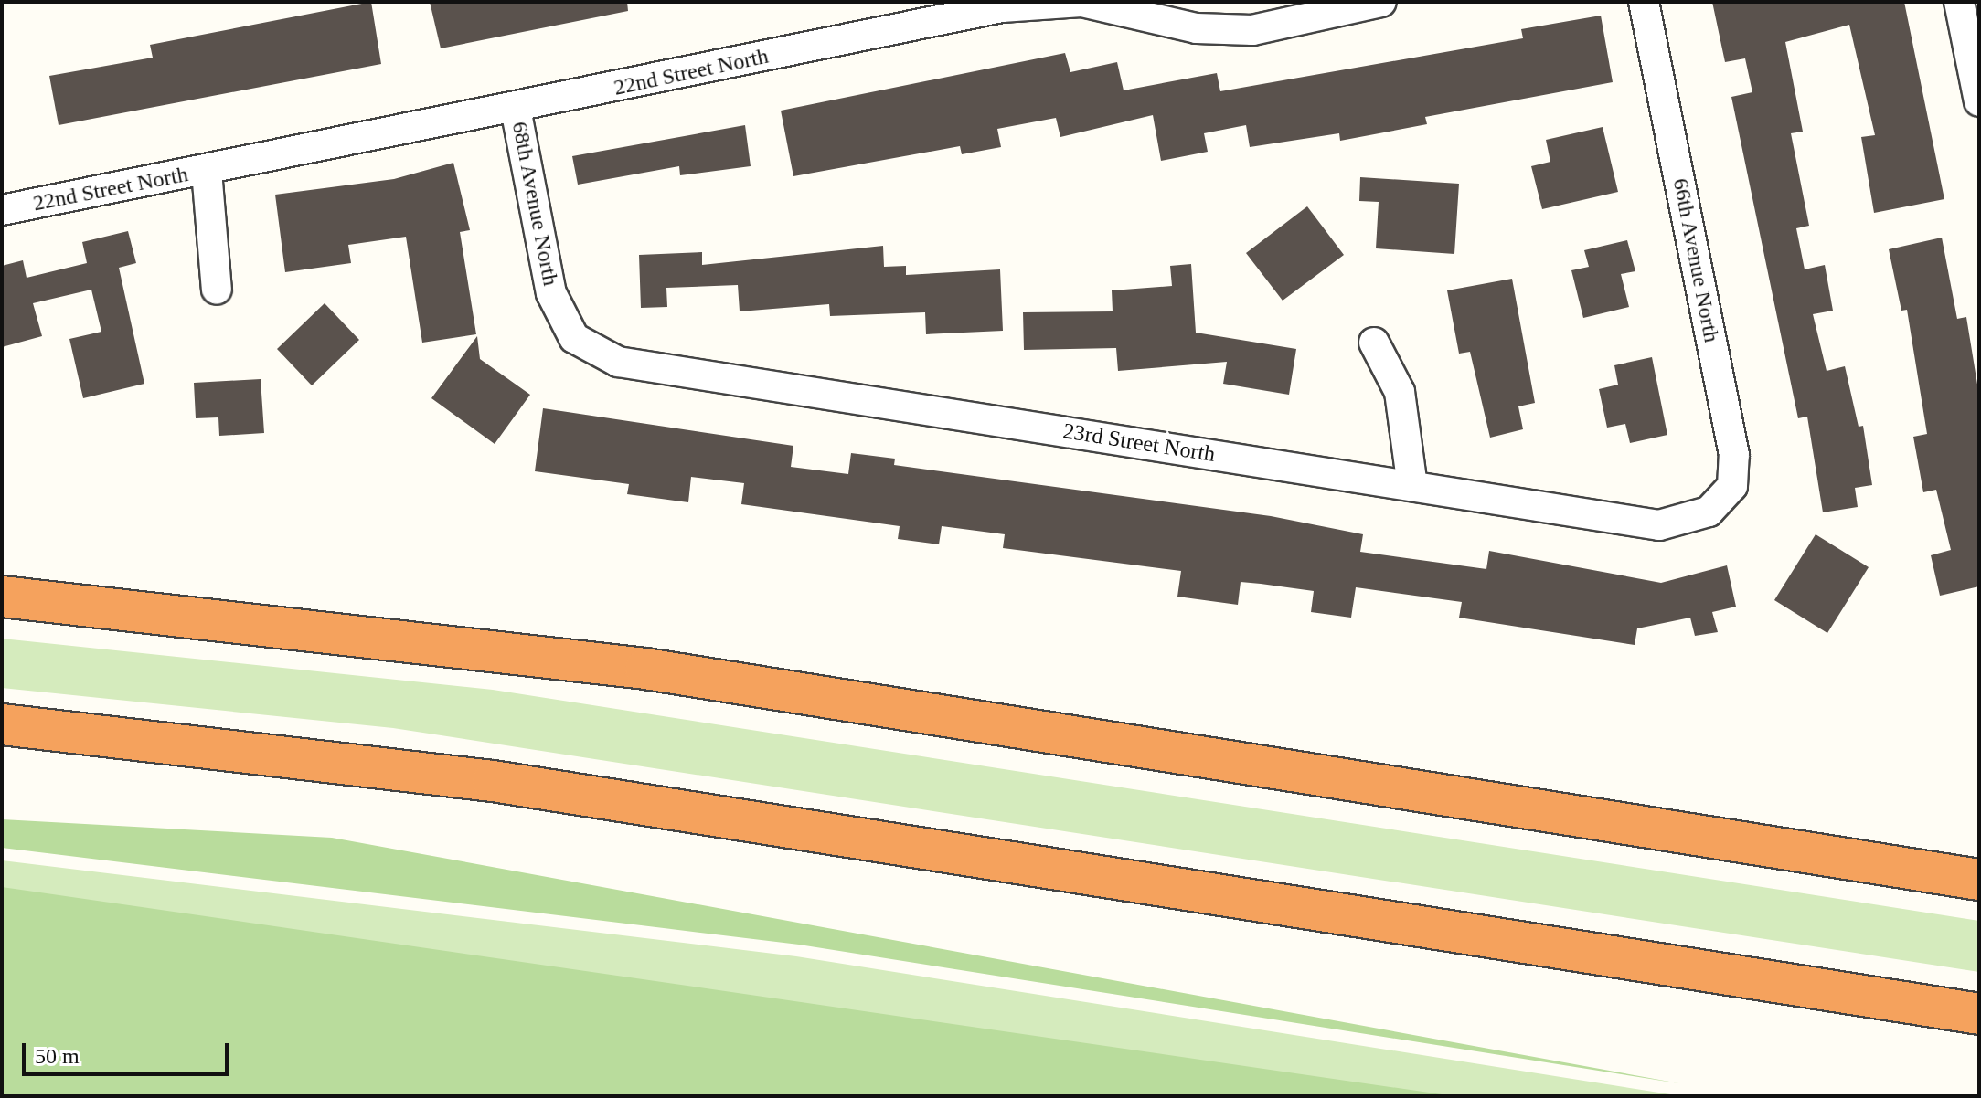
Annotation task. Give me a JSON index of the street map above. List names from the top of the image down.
{
  "streets": {
    "street": [
      "22nd Street North",
      "68th Avenue North",
      "66th Avenue North",
      "23rd Street North"
    ]
  },
  "crossings": [
    ["22nd Street North", "68th Avenue North"],
    ["68th Avenue North", "23rd Street North"],
    ["66th Avenue North", "23rd Street North"]
  ],
  "scale_bar": "50 m"
}
